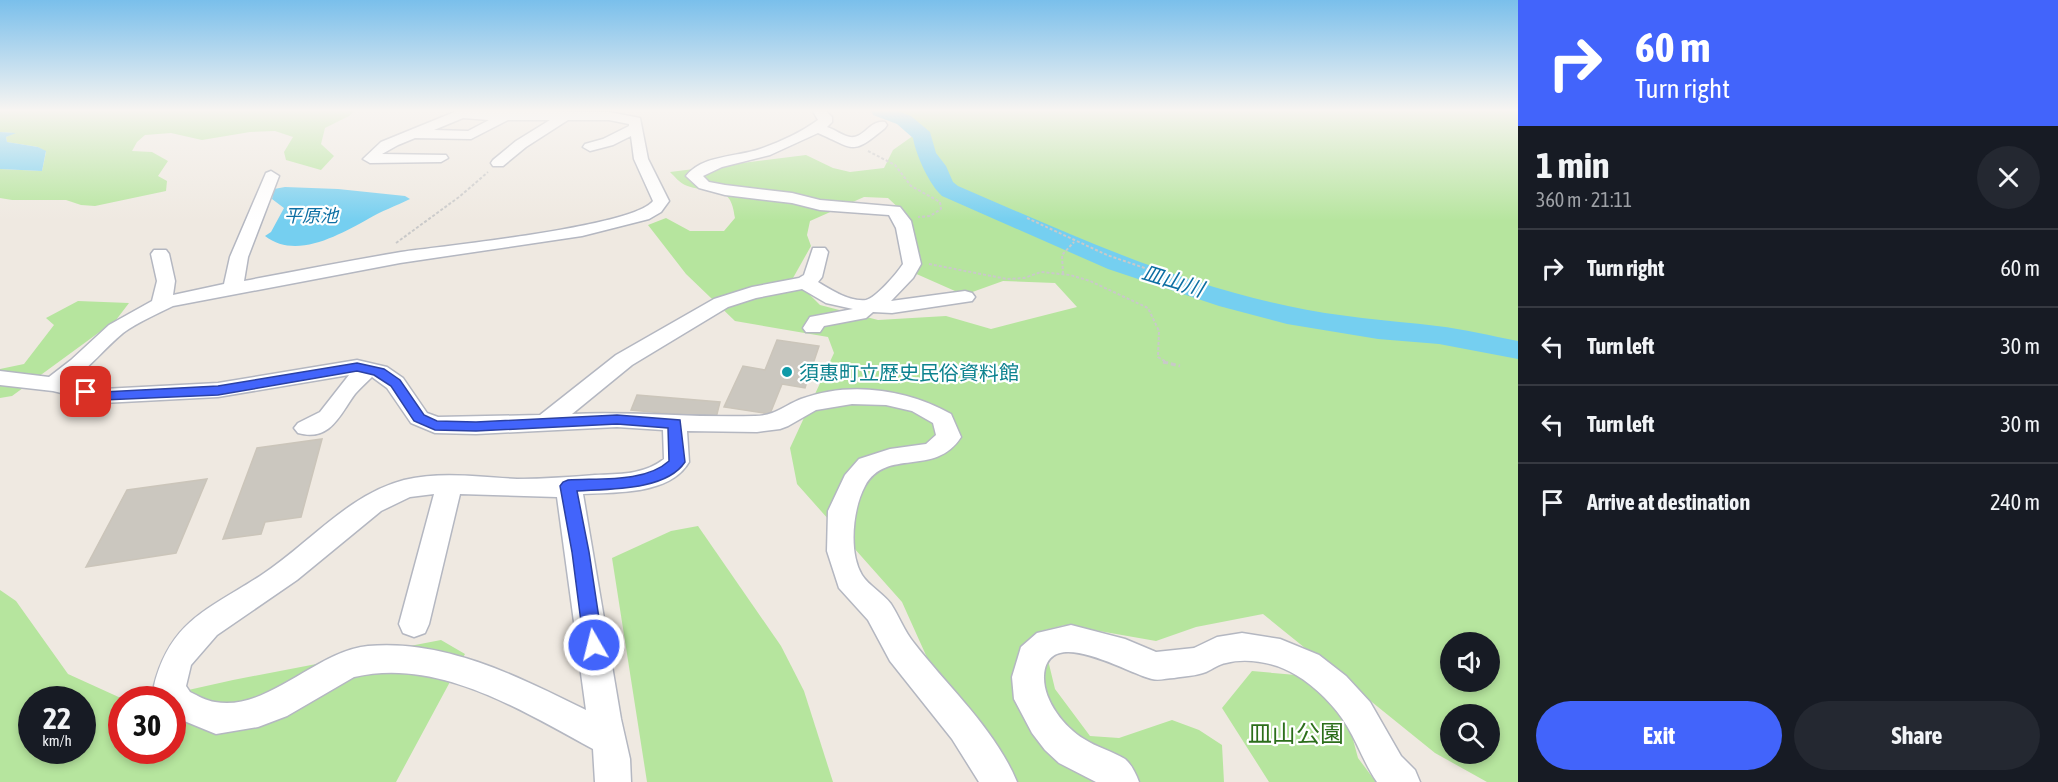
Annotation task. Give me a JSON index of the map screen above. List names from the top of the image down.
{
  "water": ["平原池", "皿山川"],
  "parks": ["皿山公園"],
  "places": ["須惠町立歴史民俗資料館"],
  "page": {
    "turn": ["60 m", "Turn right"],
    "heading": ["1 min", "360 m · 21:11"],
    "list": [
      {
        "name": "Turn right",
        "value": "60 m"
      },
      {
        "name": "Turn left",
        "value": "30 m"
      },
      {
        "name": "Turn left",
        "value": "30 m"
      },
      {
        "name": "Arrive at destination",
        "value": "240 m"
      }
    ],
    "speed": "22 km/h",
    "limit": "30",
    "buttons": ["Exit", "Share"]
  }
}
